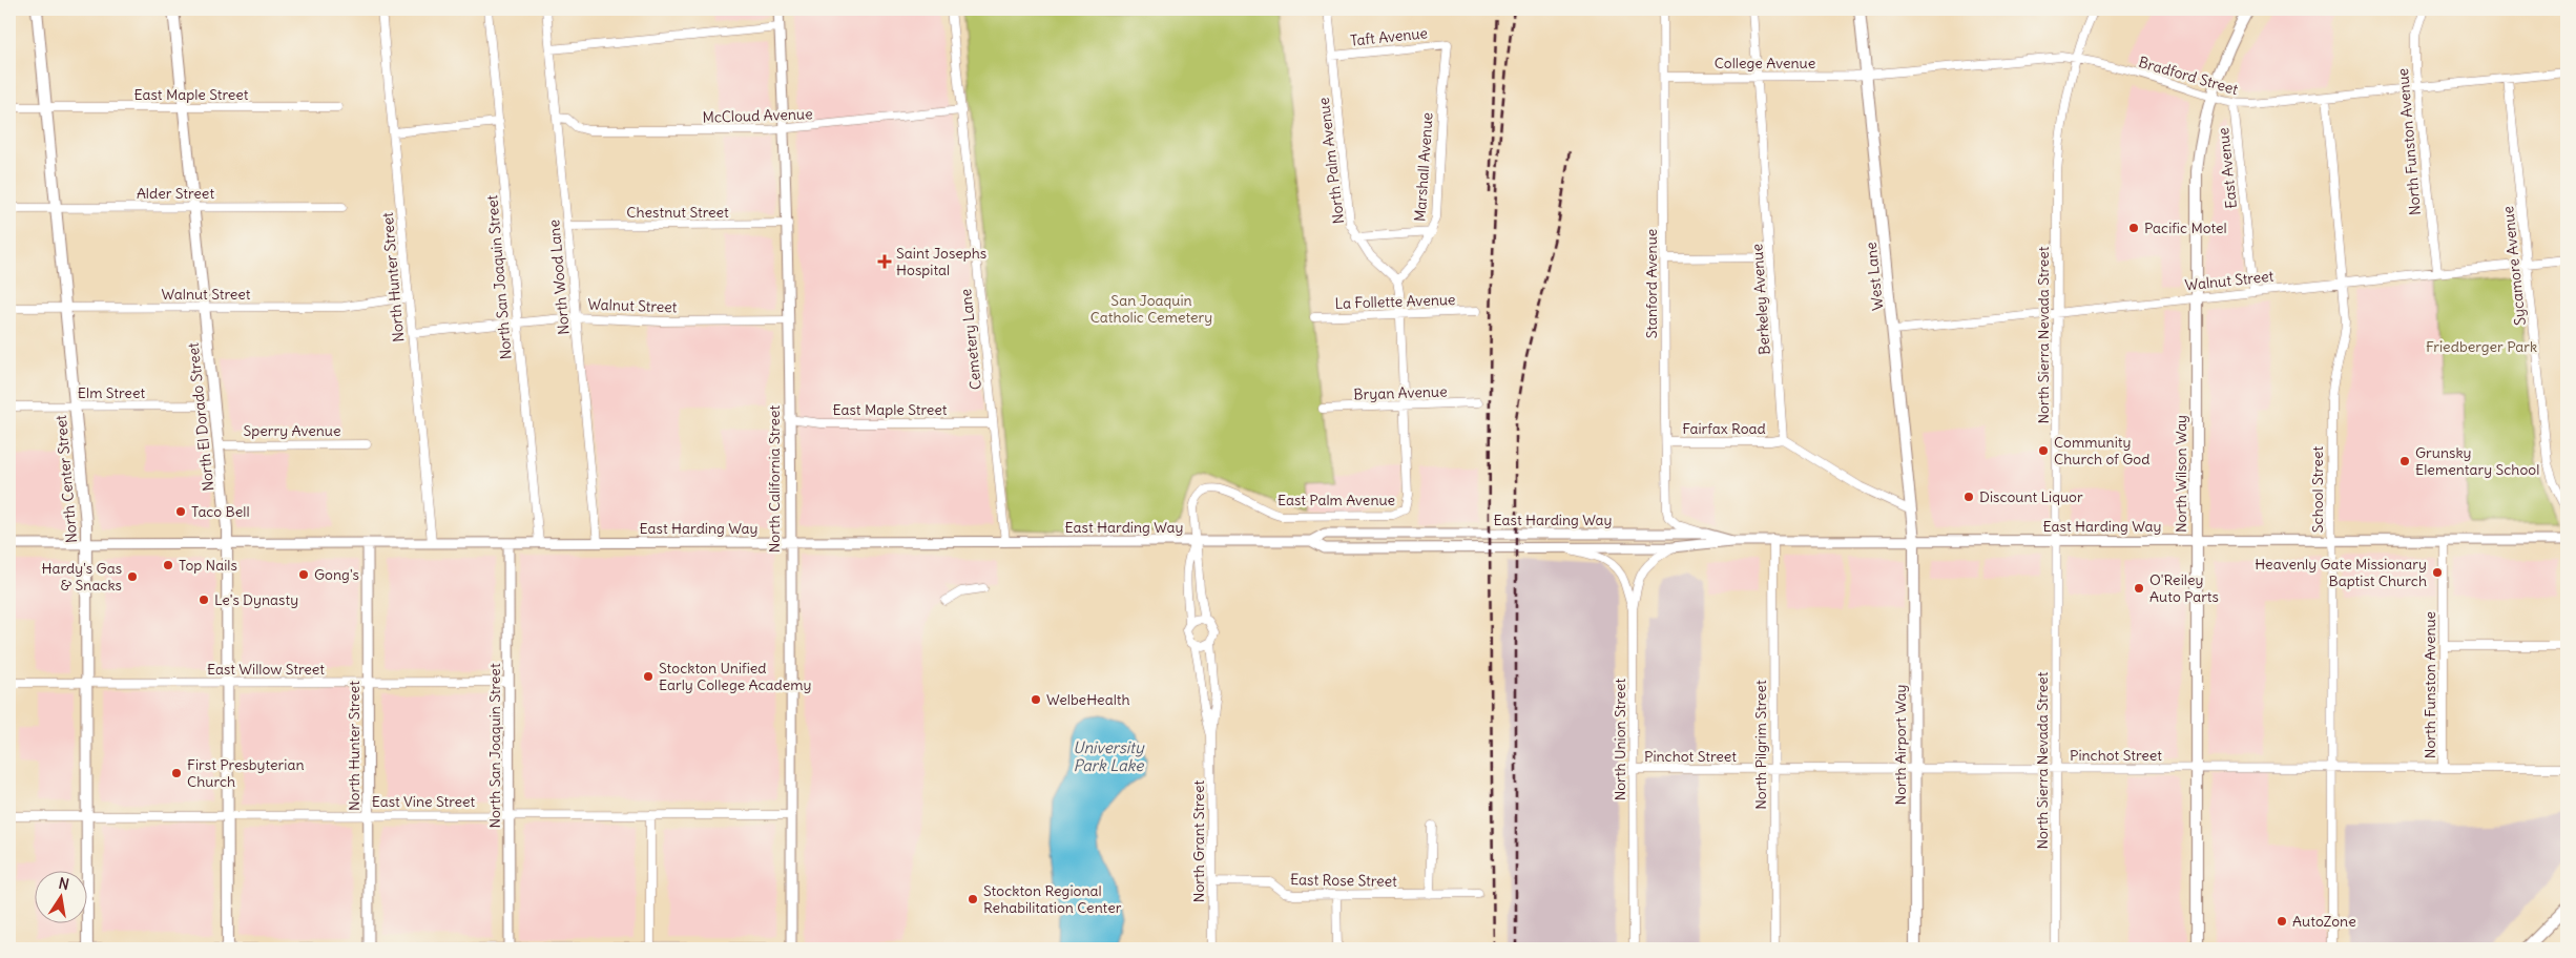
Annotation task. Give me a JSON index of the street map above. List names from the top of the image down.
{
  "streets": {
    "main road": [
      "West Lane",
      "North El Dorado Street",
      "North Wilson Way",
      "North Center Street",
      "North Airport Way"
    ],
    "street": [
      "Taft Avenue",
      "College Avenue",
      "Bradford Street",
      "East Maple Street",
      "McCloud Avenue",
      "North Funston Avenue",
      "North Palm Avenue",
      "Marshall Avenue",
      "East Avenue",
      "Alder Street",
      "Chestnut Street",
      "Sycamore Avenue",
      "North Hunter Street",
      "North San Joaquin Street",
      "North Wood Lane",
      "Walnut Street",
      "Stanford Avenue",
      "Berkeley Avenue",
      "La Follette Avenue",
      "North Sierra Nevada Street",
      "Cemetery Lane",
      "Elm Street",
      "Bryan Avenue",
      "Fairfax Road",
      "Sperry Avenue",
      "North California Street",
      "School Street",
      "East Palm Avenue",
      "East Harding Way",
      "East Willow Street",
      "North Union Street",
      "North Pilgrim Street",
      "Pinchot Street",
      "East Vine Street",
      "North Grant Street",
      "East Rose Street"
    ]
  },
  "crossings": [
    ["Taft Avenue", "North Palm Avenue"],
    ["Taft Avenue", "Marshall Avenue"],
    ["College Avenue", "Bradford Street"],
    ["College Avenue", "West Lane"],
    ["College Avenue", "Stanford Avenue"],
    ["College Avenue", "Berkeley Avenue"],
    ["Bradford Street", "North Funston Avenue"],
    ["Bradford Street", "East Avenue"],
    ["Bradford Street", "Sycamore Avenue"],
    ["Bradford Street", "West Lane"],
    ["Bradford Street", "North Sierra Nevada Street"],
    ["Bradford Street", "North Wilson Way"],
    ["Bradford Street", "School Street"],
    ["East Maple Street", "Cemetery Lane"],
    ["East Maple Street", "North El Dorado Street"],
    ["East Maple Street", "North Center Street"],
    ["East Maple Street", "North California Street"],
    ["McCloud Avenue", "North Wood Lane"],
    ["McCloud Avenue", "Cemetery Lane"],
    ["McCloud Avenue", "North California Street"],
    ["North Funston Avenue", "Walnut Street"],
    ["North Funston Avenue", "East Harding Way"],
    ["North Funston Avenue", "Pinchot Street"],
    ["North Palm Avenue", "Marshall Avenue"],
    ["East Avenue", "Walnut Street"],
    ["Alder Street", "North El Dorado Street"],
    ["Alder Street", "North Center Street"],
    ["Chestnut Street", "North Wood Lane"],
    ["Chestnut Street", "North California Street"],
    ["Sycamore Avenue", "Walnut Street"],
    ["West Lane", "Walnut Street"],
    ["West Lane", "East Harding Way"],
    ["West Lane", "North Airport Way"],
    ["North Hunter Street", "Walnut Street"],
    ["North Hunter Street", "East Harding Way"],
    ["North Hunter Street", "East Willow Street"],
    ["North Hunter Street", "East Vine Street"],
    ["North San Joaquin Street", "Walnut Street"],
    ["North San Joaquin Street", "East Harding Way"],
    ["North San Joaquin Street", "East Willow Street"],
    ["North San Joaquin Street", "East Vine Street"],
    ["North Wood Lane", "Walnut Street"],
    ["North Wood Lane", "East Harding Way"],
    ["Walnut Street", "North Sierra Nevada Street"],
    ["Walnut Street", "North El Dorado Street"],
    ["Walnut Street", "North Wilson Way"],
    ["Walnut Street", "North Center Street"],
    ["Walnut Street", "North California Street"],
    ["Walnut Street", "School Street"],
    ["Stanford Avenue", "Fairfax Road"],
    ["Stanford Avenue", "East Harding Way"],
    ["Berkeley Avenue", "Fairfax Road"],
    ["North Sierra Nevada Street", "East Harding Way"],
    ["North Sierra Nevada Street", "Pinchot Street"],
    ["Cemetery Lane", "East Harding Way"],
    ["Elm Street", "North El Dorado Street"],
    ["Elm Street", "North Center Street"],
    ["Bryan Avenue", "East Palm Avenue"],
    ["North El Dorado Street", "Sperry Avenue"],
    ["North El Dorado Street", "East Harding Way"],
    ["North El Dorado Street", "East Willow Street"],
    ["North El Dorado Street", "East Vine Street"],
    ["North Wilson Way", "East Harding Way"],
    ["North Wilson Way", "Pinchot Street"],
    ["North Center Street", "East Harding Way"],
    ["North Center Street", "East Willow Street"],
    ["North Center Street", "East Vine Street"],
    ["North California Street", "East Harding Way"],
    ["North California Street", "East Vine Street"],
    ["School Street", "East Harding Way"],
    ["School Street", "Pinchot Street"],
    ["East Palm Avenue", "East Harding Way"],
    ["East Palm Avenue", "North Grant Street"],
    ["East Harding Way", "North Union Street"],
    ["East Harding Way", "North Pilgrim Street"],
    ["East Harding Way", "North Airport Way"],
    ["East Harding Way", "North Grant Street"],
    ["North Union Street", "Pinchot Street"],
    ["North Pilgrim Street", "Pinchot Street"],
    ["North Airport Way", "Pinchot Street"],
    ["North Grant Street", "East Rose Street"]
  ],
  "water": ["University Park Lake"],
  "parks": ["San Joaquin Catholic Cemetery", "Friedberger Park"],
  "places": {
    "other": [
      "Pacific Motel",
      "Community Church of God",
      "Grunsky Elementary School",
      "Discount Liquor",
      "Taco Bell",
      "Top Nails",
      "Heavenly Gate Missionary Baptist Church",
      "Gong's",
      "Hardy's Gas & Snacks",
      "O'Reiley Auto Parts",
      "Le's Dynasty",
      "Stockton Unified Early College Academy",
      "WelbeHealth",
      "First Presbyterian Church",
      "Stockton Regional Rehabilitation Center",
      "AutoZone"
    ],
    "health": ["Saint Josephs Hospital"]
  },
  "north": "top"
}
